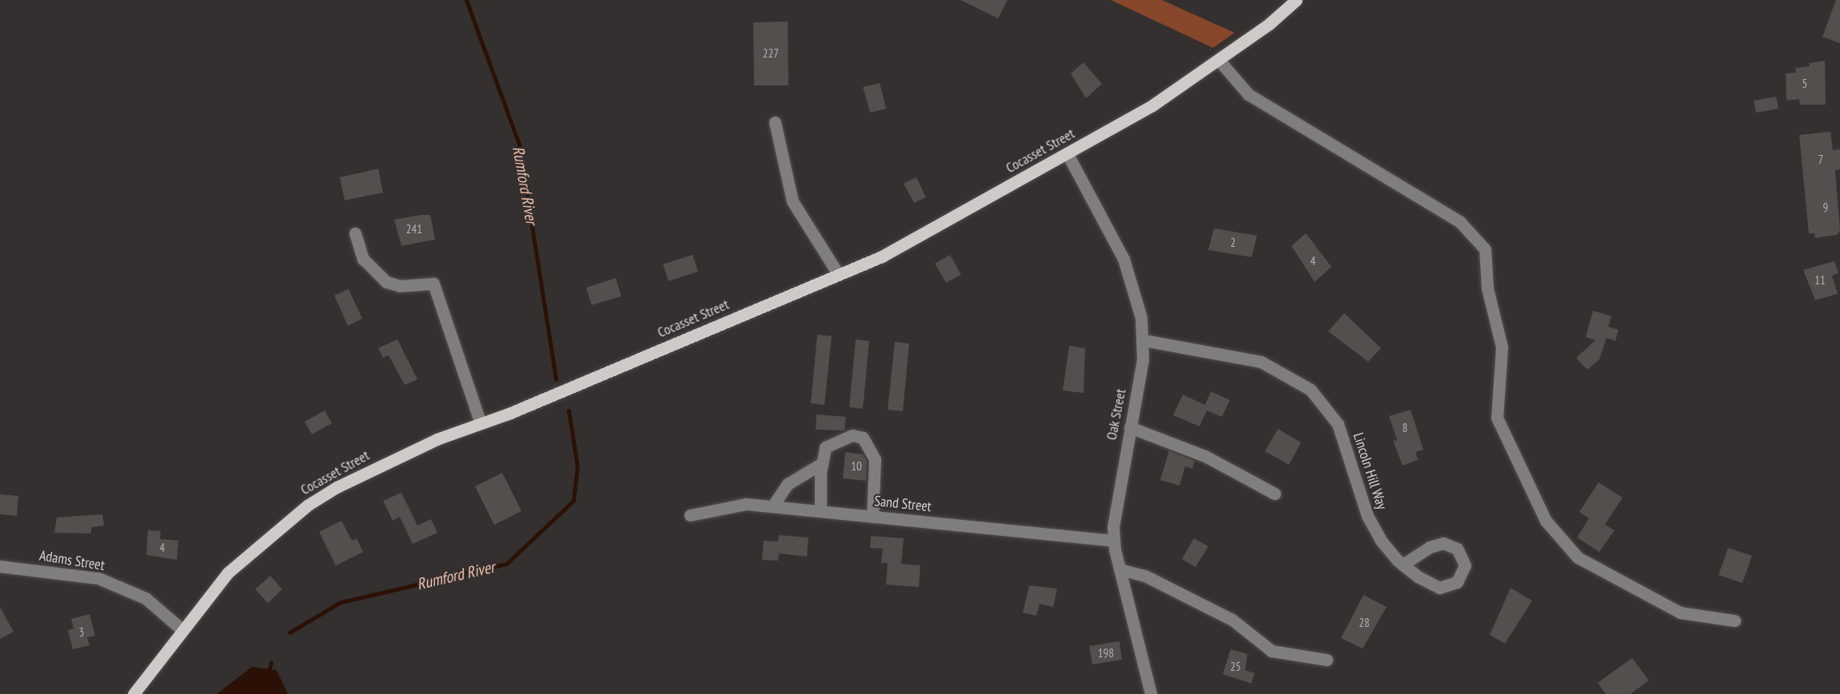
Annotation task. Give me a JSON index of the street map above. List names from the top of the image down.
{
  "streets": {
    "main road": ["Cocasset Street"],
    "street": [
      "Oak Street",
      "Lincoln Hill Way",
      "Sand Street",
      "Adams Street"
    ]
  },
  "crossings": [
    ["Cocasset Street", "Oak Street"],
    ["Cocasset Street", "Adams Street"],
    ["Oak Street", "Lincoln Hill Way"],
    ["Oak Street", "Sand Street"]
  ],
  "water": ["Rumford River"],
  "house_numbers": [
    "227",
    "5",
    "7",
    "9",
    "241",
    "2",
    "4",
    "11",
    "8",
    "10",
    "4",
    "28",
    "3",
    "198",
    "25"
  ]
}
